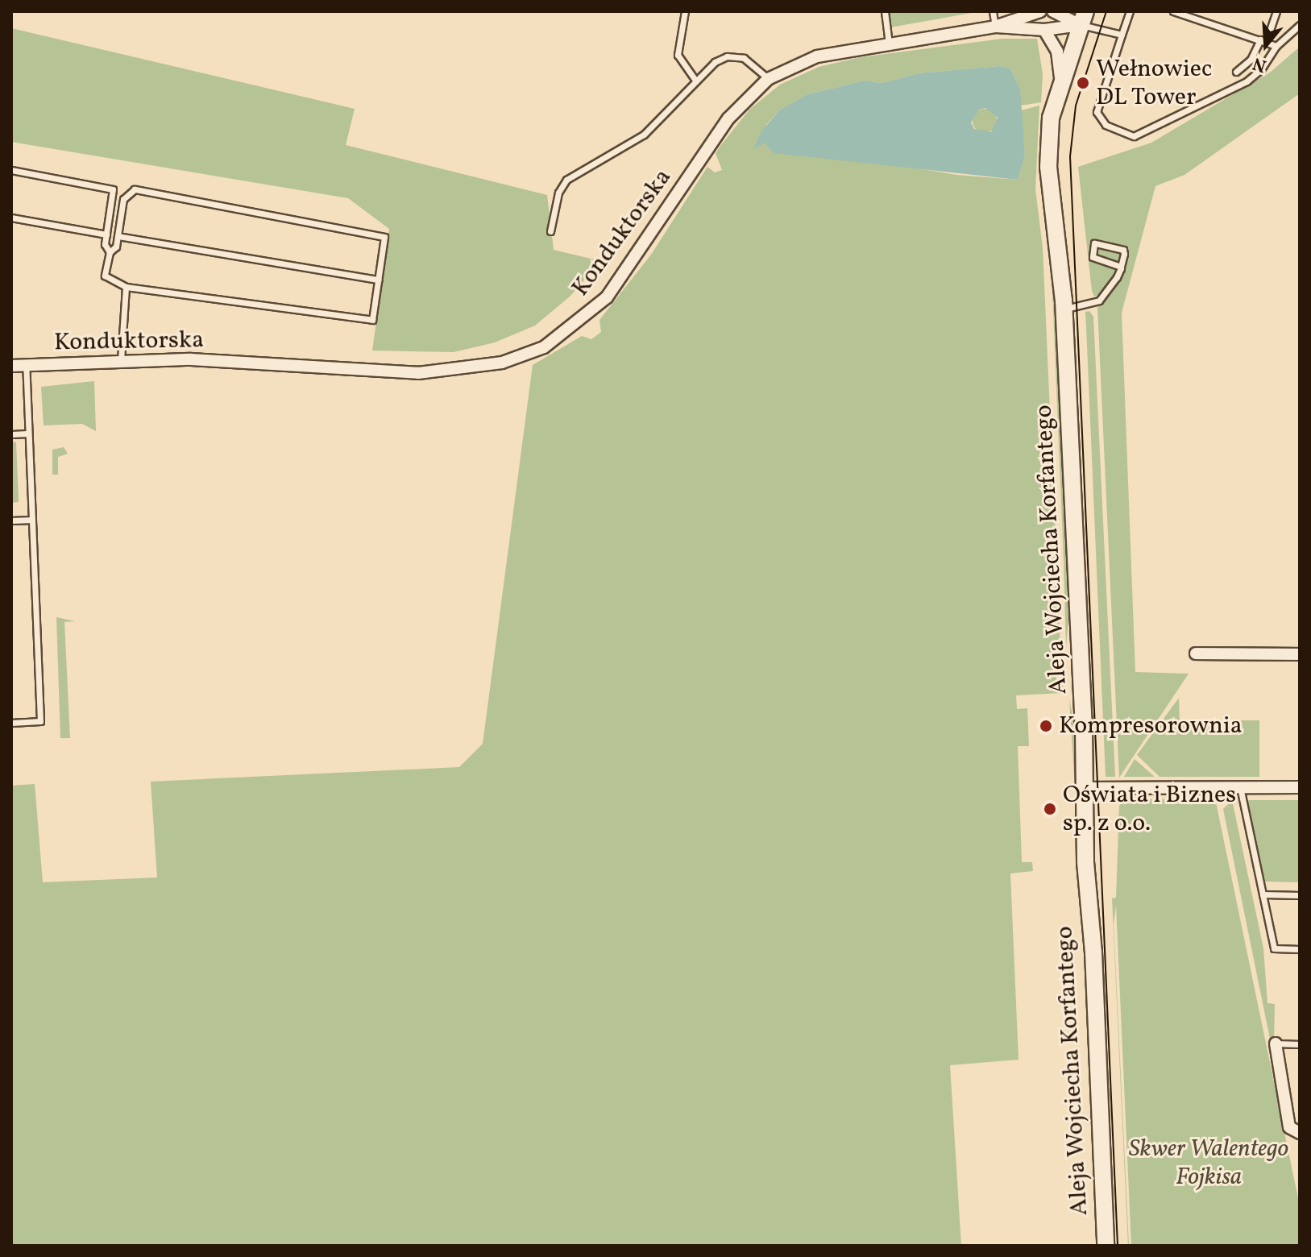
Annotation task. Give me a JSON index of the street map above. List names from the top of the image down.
{
  "streets": {
    "main road": ["Aleja Wojciecha Korfantego"],
    "street": ["Konduktorska"]
  },
  "crossings": [
    ["Konduktorska", "Aleja Wojciecha Korfantego"]
  ],
  "parks": ["Skwer Walentego Fojkisa"],
  "places": ["Wełnowiec DL Tower", "Kompresorownia", "Oświata i Biznes sp. z o.o."],
  "north": "bottom"
}
